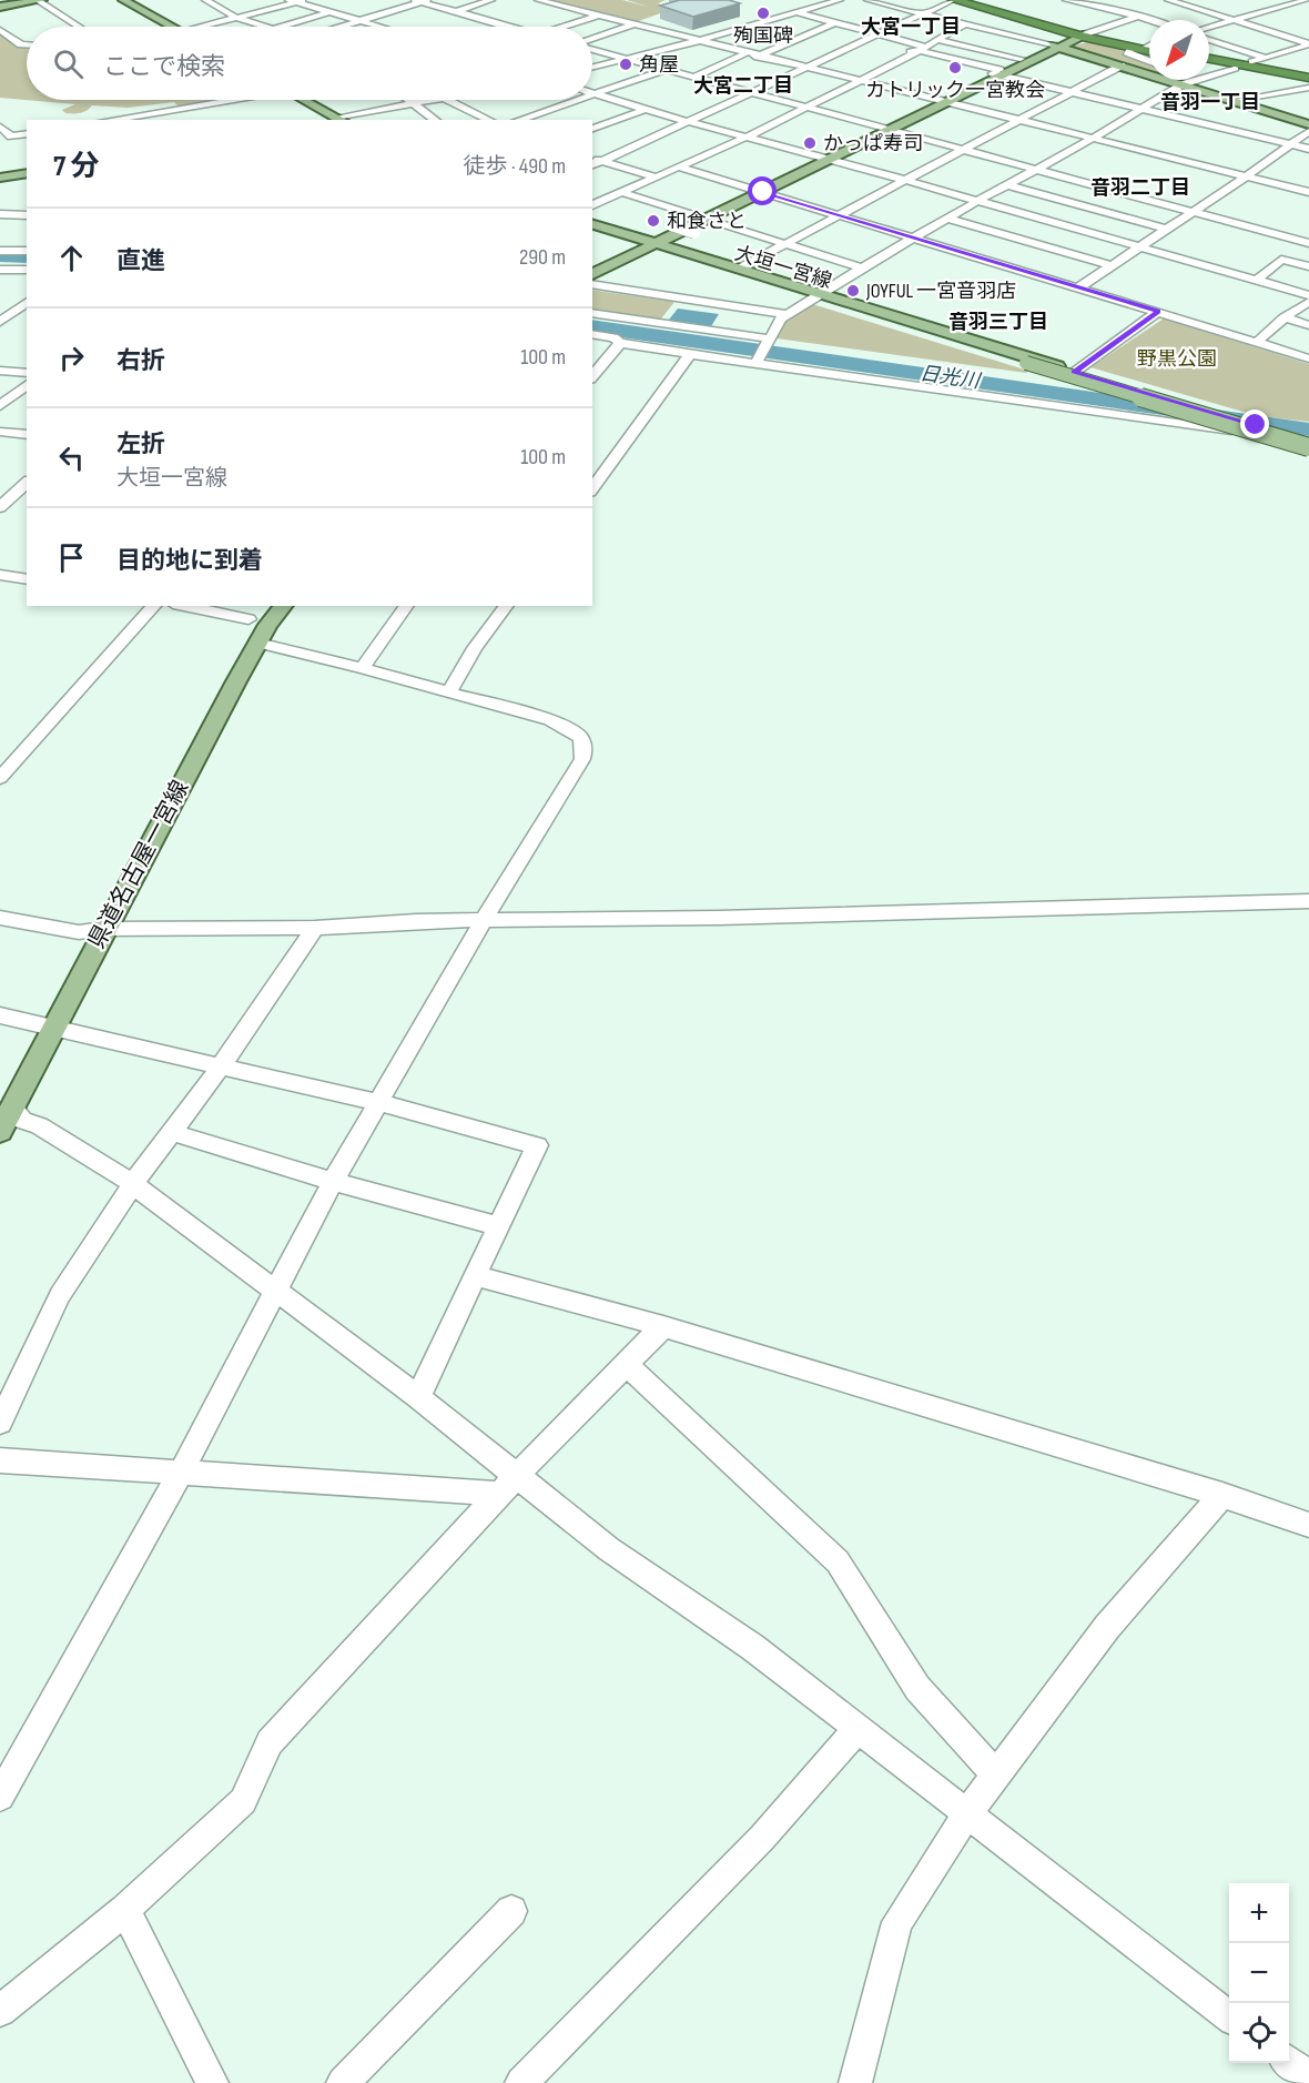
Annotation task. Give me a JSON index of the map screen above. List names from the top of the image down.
{
  "streets": {
    "main road": ["大垣一宮線", "県道名古屋一宮線"]
  },
  "districts": [
    "大宮一丁目",
    "大宮二丁目",
    "音羽一丁目",
    "音羽二丁目",
    "音羽三丁目"
  ],
  "water": ["日光川"],
  "parks": ["野黒公園"],
  "places": [
    "殉国碑",
    "角屋",
    "カトリック一宮教会",
    "かっぱ寿司",
    "和食さと",
    "JOYFUL 一宮音羽店"
  ],
  "north": "bottom left",
  "page": {
    "search": "ここで検索",
    "heading": ["7 分", "徒歩 · 490 m"],
    "list": [
      ["直進", "290 m"],
      ["右折", "100 m"],
      ["左折", "大垣一宮線", "100 m"],
      "目的地に到着"
    ],
    "map_buttons": ["+", "−"]
  }
}
